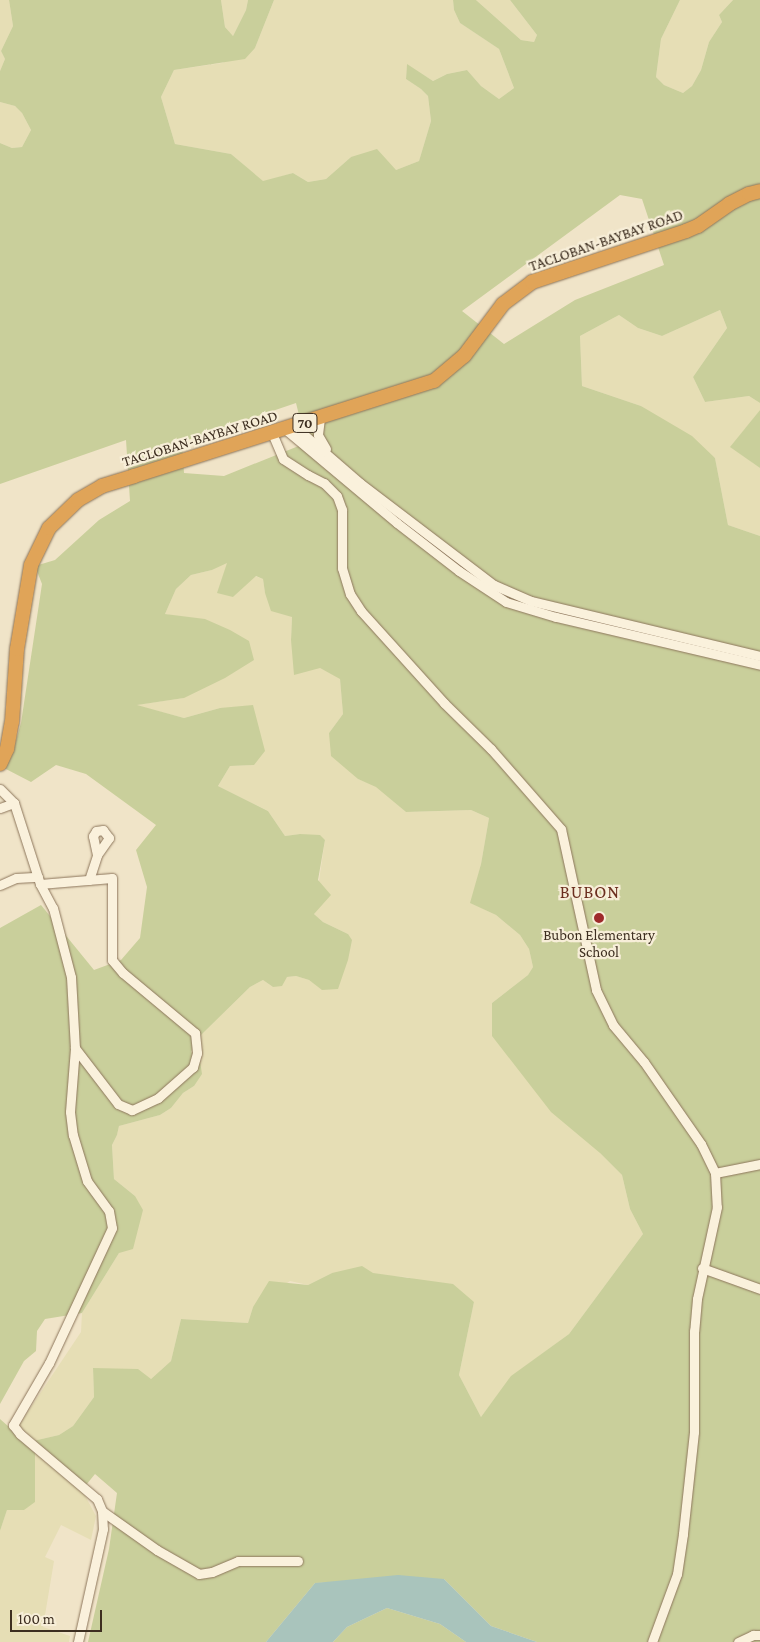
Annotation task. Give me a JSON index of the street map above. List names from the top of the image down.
{
  "streets": {
    "highway": ["TACLOBAN-BAYBAY ROAD", "70"]
  },
  "districts": ["BUBON"],
  "places": ["Bubon Elementary School"],
  "scale_bar": "100 m"
}
